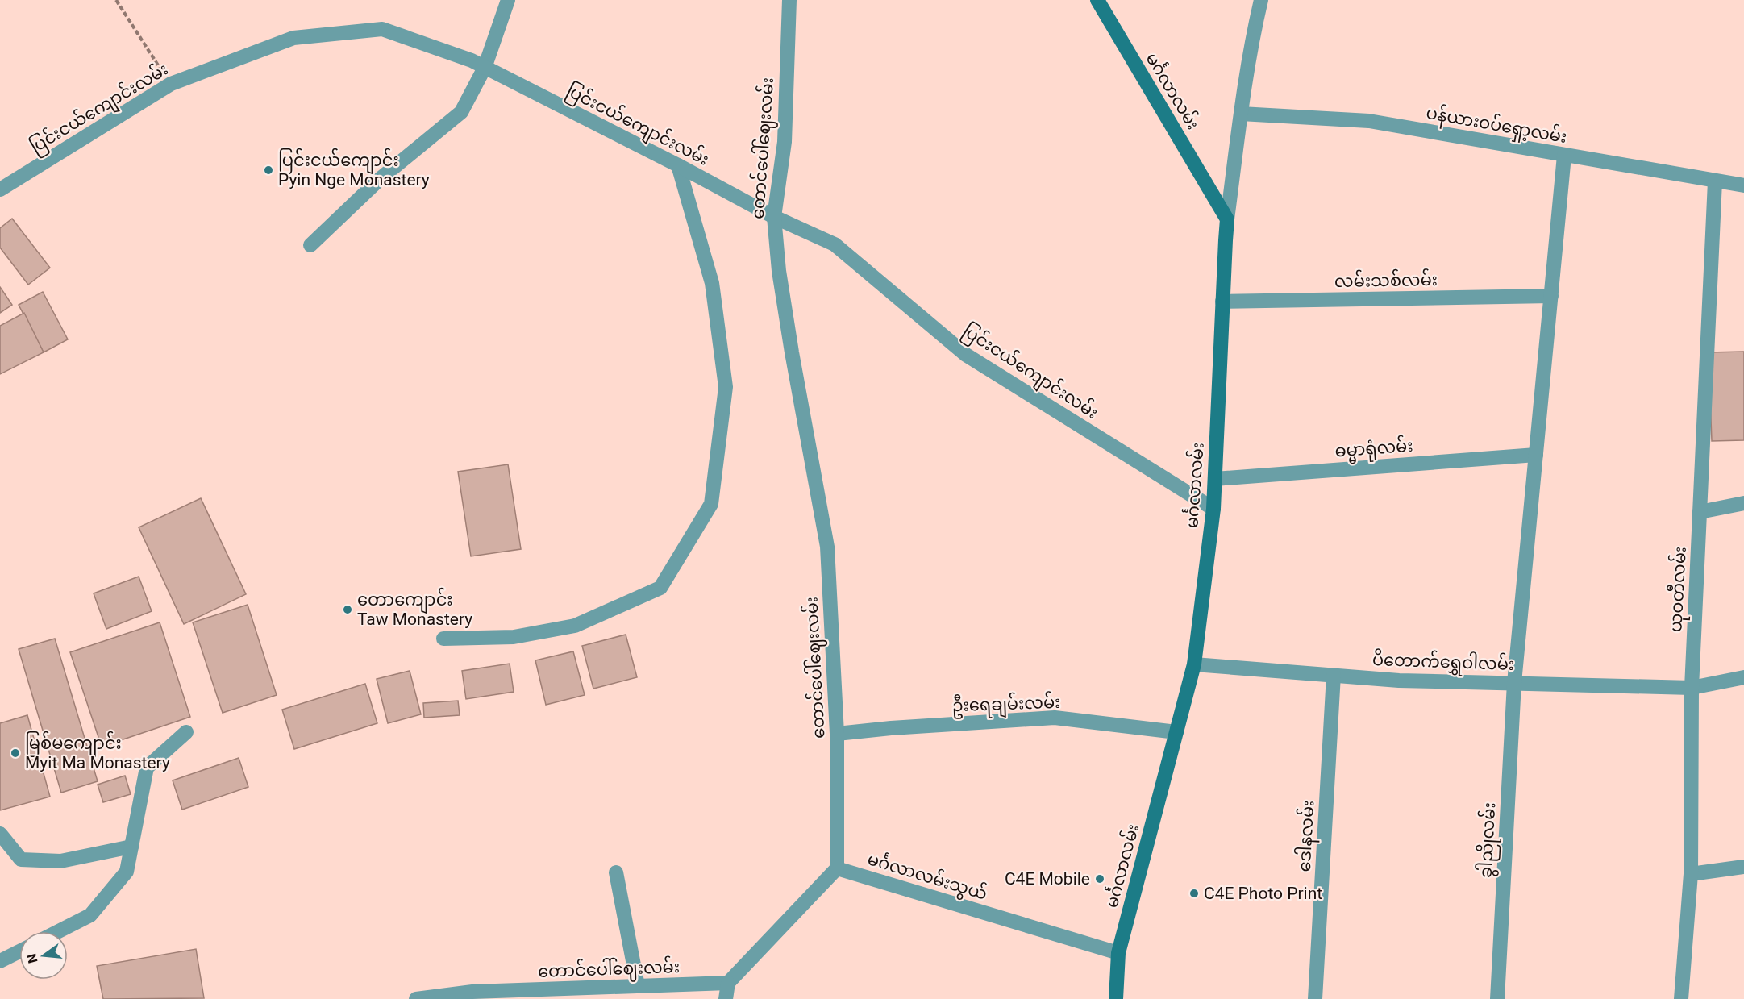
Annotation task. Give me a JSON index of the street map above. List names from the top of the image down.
{
  "streets": {
    "street": [
      "မင်္ဂလာလမ်း",
      "ပြင်းငယ်ကျောင်းလမ်း",
      "ပန်ယားဝပ်ရှော့လမ်း",
      "တောင်ပေါ်ဈေးလမ်း",
      "လမ်းသစ်လမ်း",
      "ဓမ္မာရုံလမ်း",
      "ယုဝတီလမ်း",
      "ပိတောက်ရွှေဝါလမ်း",
      "ဦးရေချမ်းလမ်း",
      "ဒေါနလမ်း",
      "ခွါညိုလမ်း",
      "မင်္ဂလာလမ်းသွယ်"
    ]
  },
  "crossings": [
    ["မင်္ဂလာလမ်း", "ပြင်းငယ်ကျောင်းလမ်း"],
    ["မင်္ဂလာလမ်း", "လမ်းသစ်လမ်း"],
    ["မင်္ဂလာလမ်း", "ဓမ္မာရုံလမ်း"],
    ["မင်္ဂလာလမ်း", "ပိတောက်ရွှေဝါလမ်း"],
    ["မင်္ဂလာလမ်း", "ဦးရေချမ်းလမ်း"],
    ["မင်္ဂလာလမ်း", "မင်္ဂလာလမ်းသွယ်"],
    ["ပြင်းငယ်ကျောင်းလမ်း", "တောင်ပေါ်ဈေးလမ်း"],
    ["ပန်ယားဝပ်ရှော့လမ်း", "ယုဝတီလမ်း"],
    ["တောင်ပေါ်ဈေးလမ်း", "ဦးရေချမ်းလမ်း"],
    ["တောင်ပေါ်ဈေးလမ်း", "မင်္ဂလာလမ်းသွယ်"],
    ["ယုဝတီလမ်း", "ပိတောက်ရွှေဝါလမ်း"],
    ["ပိတောက်ရွှေဝါလမ်း", "ဒေါနလမ်း"],
    ["ပိတောက်ရွှေဝါလမ်း", "ခွါညိုလမ်း"]
  ],
  "places": [
    "ပြင်းငယ်ကျောင်း Pyin Nge Monastery",
    "တောကျောင်း Taw Monastery",
    "မြစ်မကျောင်း Myit Ma Monastery",
    "C4E Mobile",
    "C4E Photo Print"
  ],
  "north": "left"
}
